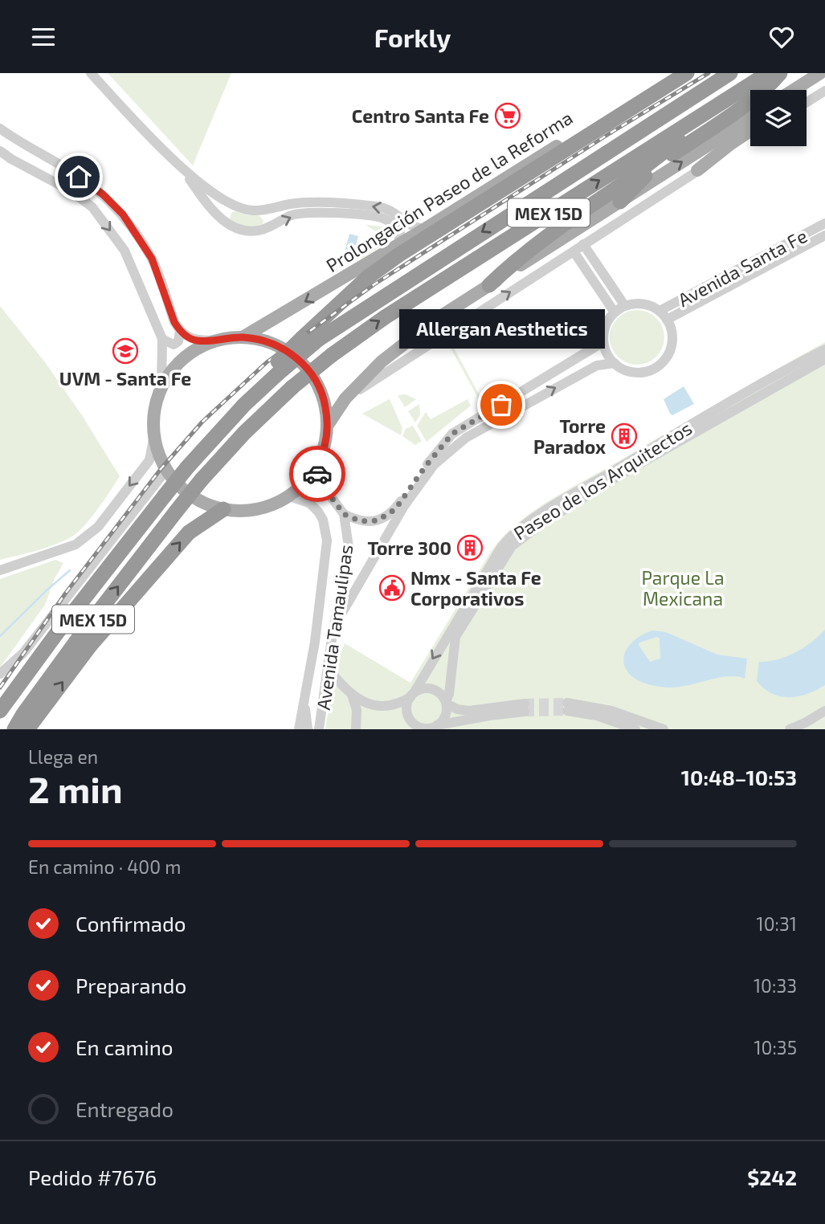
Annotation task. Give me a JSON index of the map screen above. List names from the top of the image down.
{
  "streets": {
    "highway": ["MEX 15D"],
    "main road": ["Prolongación Paseo de la Reforma"],
    "street": ["Avenida Santa Fe", "Paseo de los Arquitectos", "Avenida Tamaulipas"]
  },
  "crossings": [
    ["Prolongación Paseo de la Reforma", "Avenida Tamaulipas"]
  ],
  "parks": ["Parque La Mexicana"],
  "places": {
    "supermarket": ["Centro Santa Fe"],
    "school or university": ["UVM - Santa Fe"],
    "other": ["Allergan Aesthetics"],
    "building": ["Torre Paradox", "Torre 300"],
    "public building": ["Nmx - Santa Fe Corporativos"]
  },
  "page": {
    "header": "Forkly",
    "bubble": "Allergan Aesthetics",
    "heading": ["2 min", "Llega en", "10:48–10:53"],
    "panel": ["Pedido #7676", "$242"],
    "bar": "En camino · 400 m",
    "list": [
      ["Confirmado", "10:31"],
      ["Preparando", "10:33"],
      ["En camino", "10:35"],
      "Entregado"
    ]
  }
}
